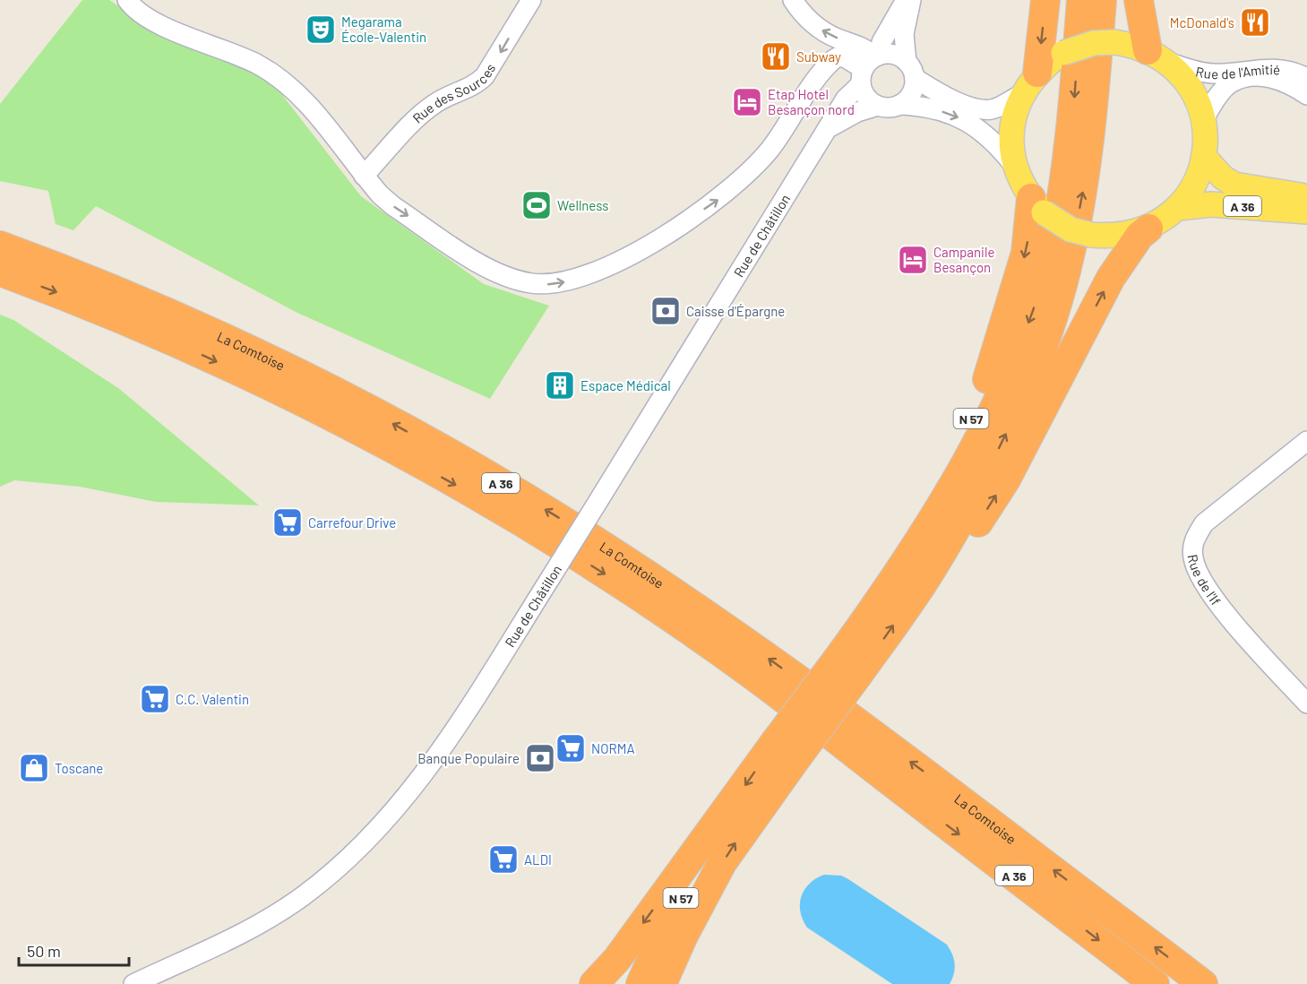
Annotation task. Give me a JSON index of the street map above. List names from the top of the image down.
{
  "streets": {
    "highway": ["A 36", "La Comtoise", "N 57"],
    "street": [
      "Rue de l'Amitié",
      "Rue des Sources",
      "Rue de Châtillon",
      "Rue de l'If"
    ]
  },
  "crossings": [
    ["Rue de l'Amitié", "N 57"],
    ["A 36", "La Comtoise"],
    ["A 36", "N 57"]
  ],
  "one_way": ["Rue des Sources"],
  "places": {
    "restaurant": ["McDonald's", "Subway"],
    "theatre": ["Megarama École-Valentin"],
    "hotel": ["Etap Hotel Besançon nord", "Campanile Besançon"],
    "sports": ["Wellness"],
    "bank": ["Caisse d'Épargne", "Banque Populaire"],
    "building": ["Espace Médical"],
    "supermarket": [
      "Carrefour Drive",
      "C.C. Valentin",
      "NORMA",
      "ALDI"
    ],
    "shop": ["Toscane"]
  },
  "scale_bar": "50 m"
}
